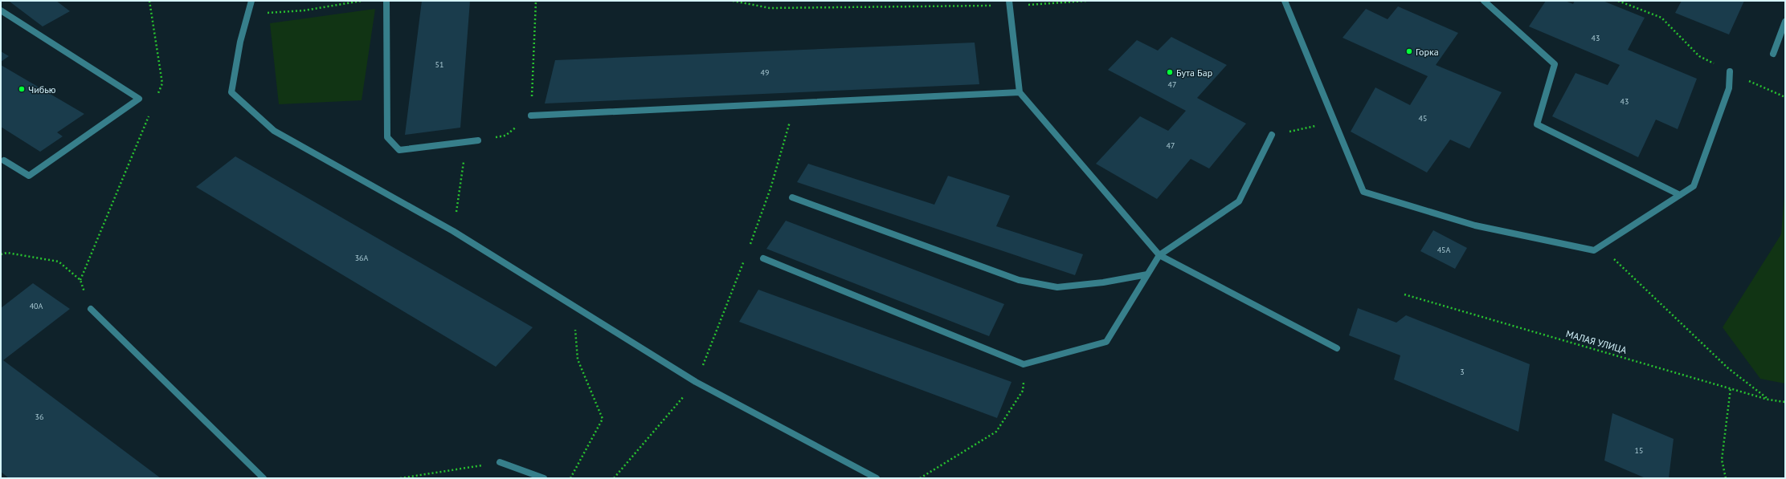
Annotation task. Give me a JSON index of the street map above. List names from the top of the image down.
{
  "streets": {
    "path": ["МАЛАЯ УЛИЦА"]
  },
  "places": ["Горка", "Бута Бар", "Чибью"],
  "house_numbers": [
    "43",
    "51",
    "49",
    "47",
    "43",
    "45",
    "47",
    "45А",
    "36А",
    "40А",
    "3",
    "36",
    "15"
  ]
}
